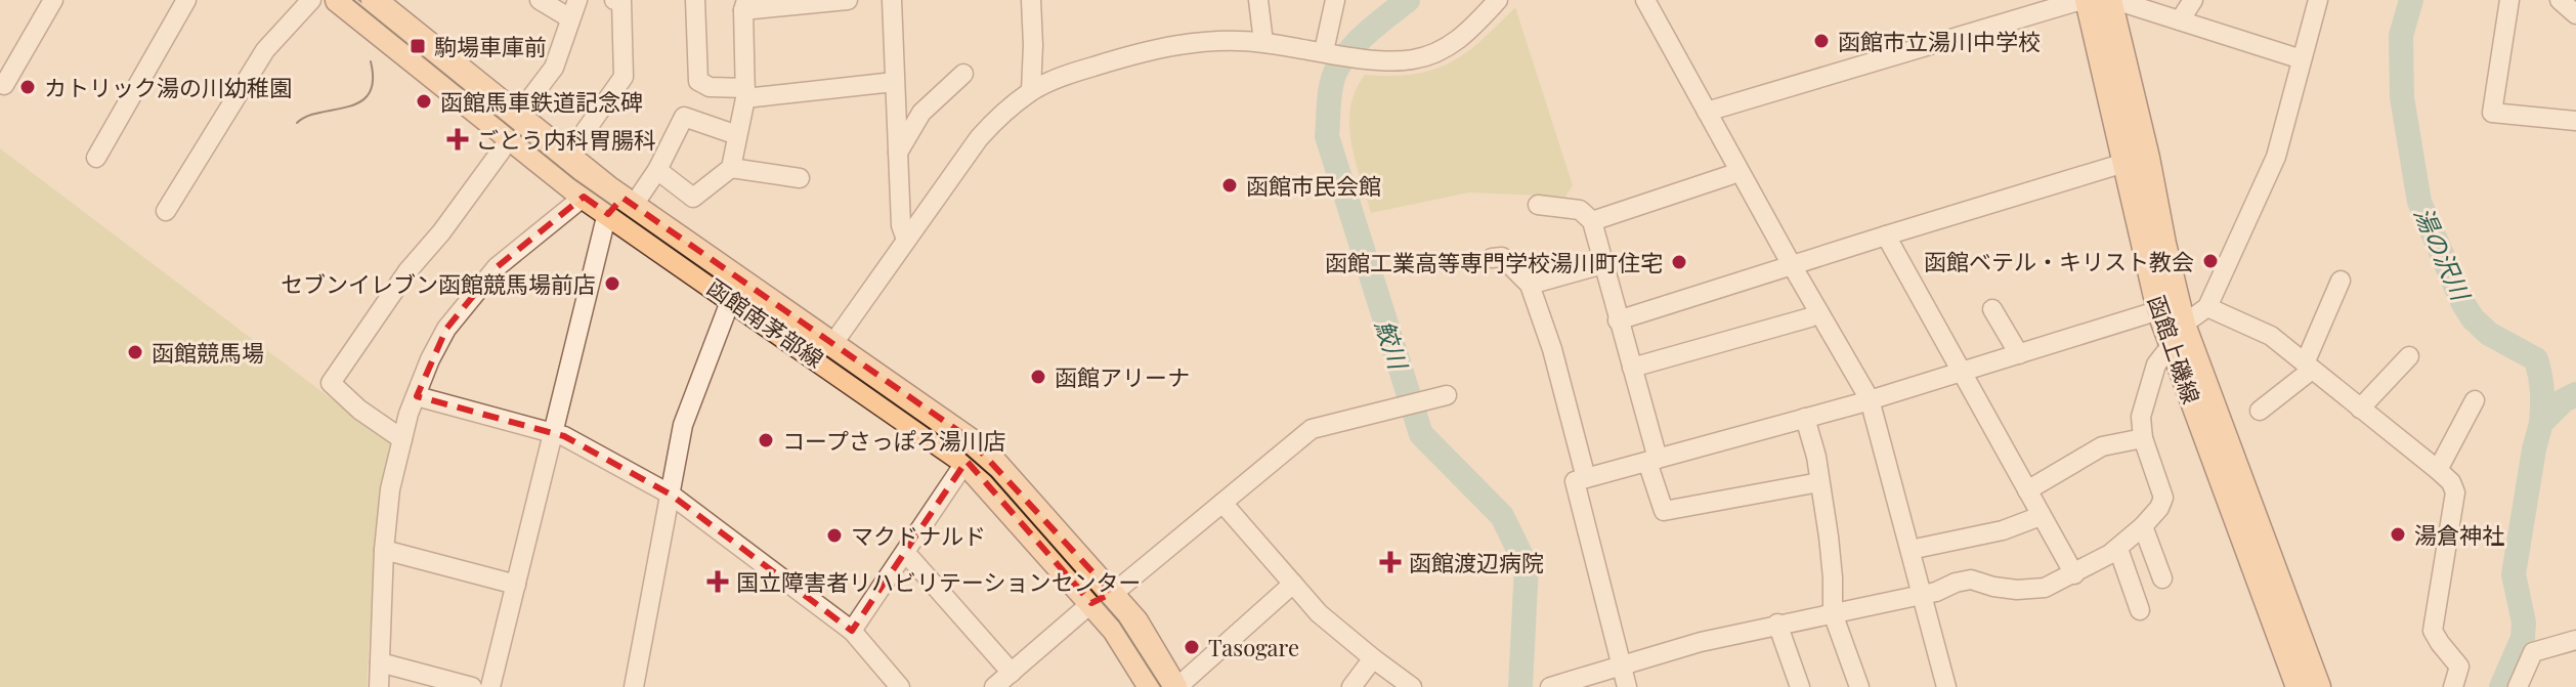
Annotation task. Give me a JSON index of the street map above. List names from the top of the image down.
{
  "streets": {
    "main road": ["函館南茅部線", "函館上磯線"]
  },
  "water": ["湯の沢川", "鮫川"],
  "places": {
    "other": [
      "函館市立湯川中学校",
      "カトリック湯の川幼稚園",
      "函館馬車鉄道記念碑",
      "函館市民会館",
      "函館ベテル・キリスト教会",
      "函館工業高等専門学校湯川町住宅",
      "セブンイレブン函館競馬場前店",
      "函館競馬場",
      "函館アリーナ",
      "コープさっぽろ湯川店",
      "湯倉神社",
      "マクドナルド",
      "Tasogare"
    ],
    "transit": ["駒場車庫前"],
    "health": ["ごとう内科胃腸科", "函館渡辺病院", "国立障害者リハビリテーションセンター"]
  }
}
